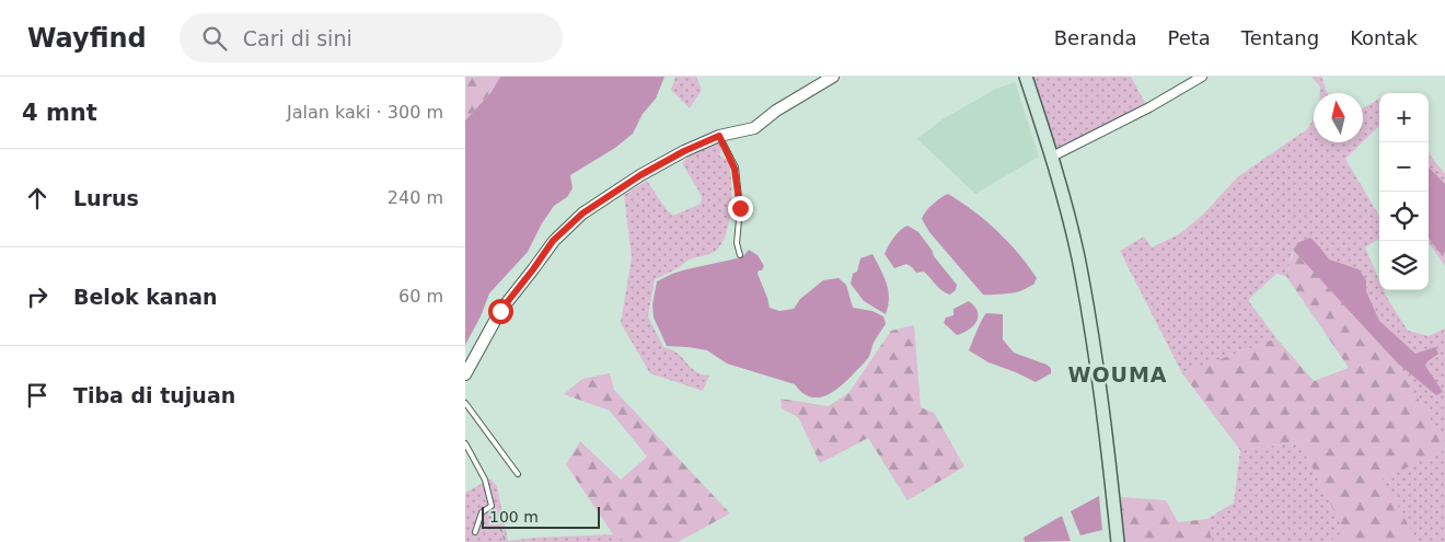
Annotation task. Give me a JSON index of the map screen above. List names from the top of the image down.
{
  "districts": ["WOUMA"],
  "scale_bar": "100 m",
  "north": "top",
  "page": {
    "header": "Wayfind",
    "search": "Cari di sini",
    "nav": [
      "Beranda",
      "Peta",
      "Tentang",
      "Kontak"
    ],
    "heading": ["4 mnt", "Jalan kaki · 300 m"],
    "map_buttons": ["+", "−"],
    "list": [
      ["Lurus", "240 m"],
      ["Belok kanan", "60 m"],
      "Tiba di tujuan"
    ],
    "scale": "100 m"
  }
}
